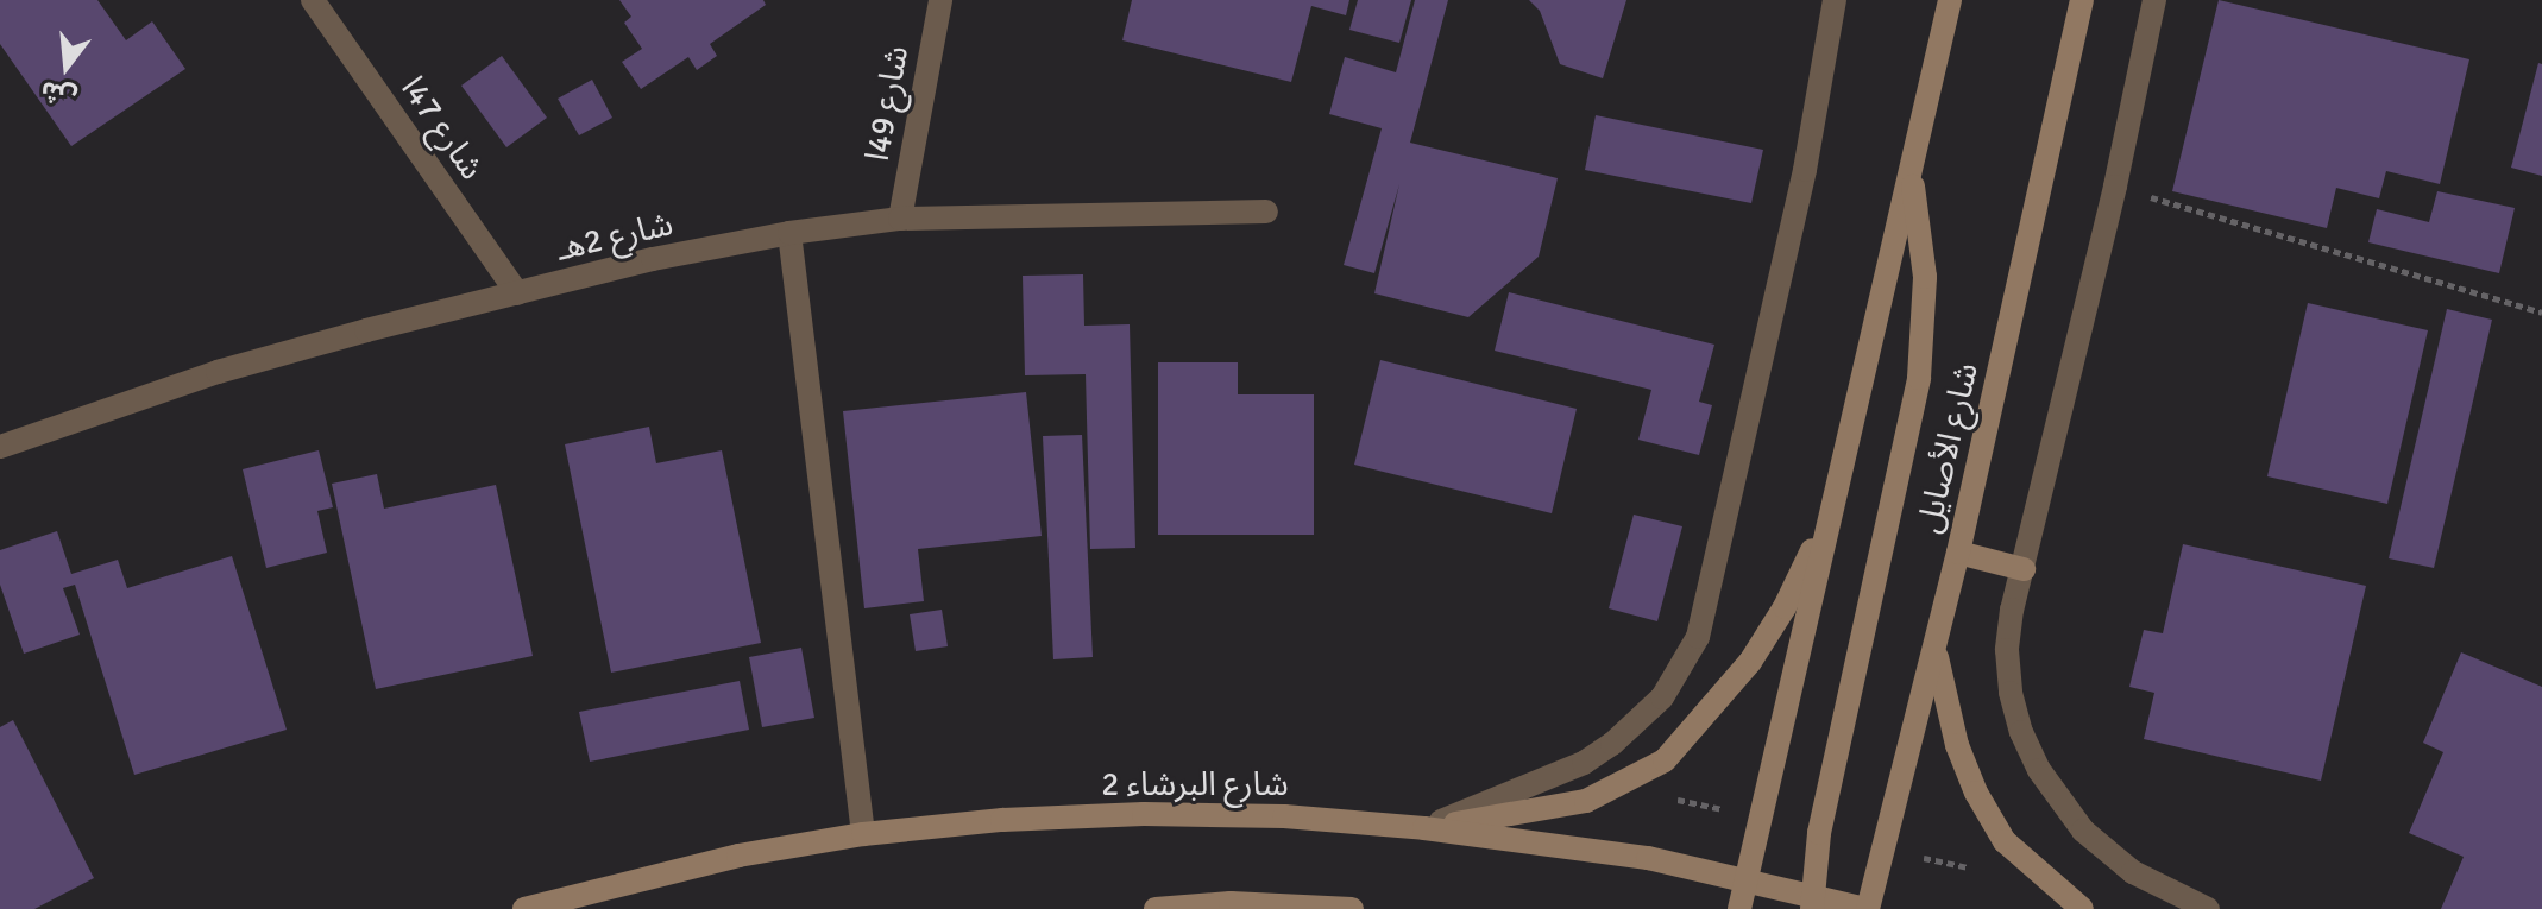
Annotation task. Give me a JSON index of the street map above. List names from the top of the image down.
{
  "streets": {
    "street": [
      "شارع 49ا",
      "شارع 47ا",
      "شارع 2هـ",
      "شارع الأصايل",
      "شارع البرشاء 2"
    ]
  },
  "crossings": [
    ["شارع 49ا", "شارع 2هـ"],
    ["شارع 47ا", "شارع 2هـ"],
    ["شارع الأصايل", "شارع البرشاء 2"]
  ],
  "north": "bottom"
}
